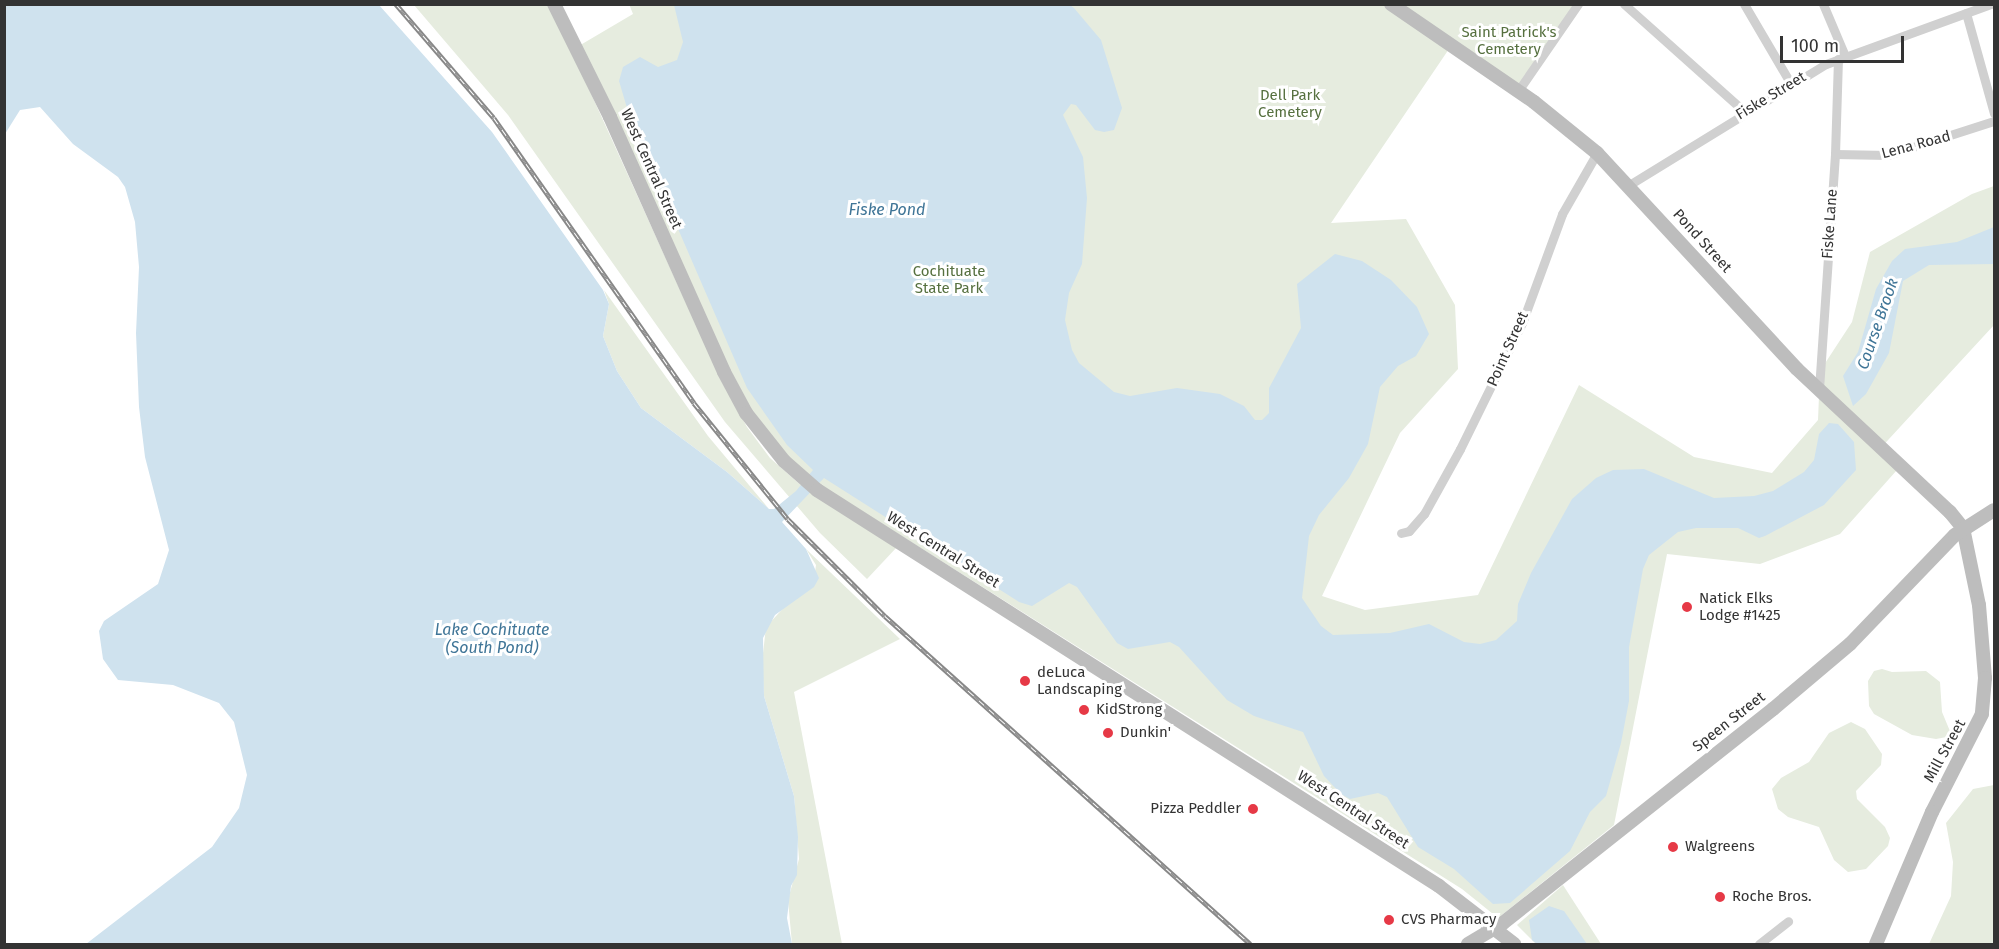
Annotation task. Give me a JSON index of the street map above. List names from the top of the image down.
{
  "streets": {
    "street": [
      "Fiske Street",
      "Lena Road",
      "West Central Street",
      "Fiske Lane",
      "Pond Street",
      "Point Street",
      "Speen Street",
      "Mill Street"
    ]
  },
  "crossings": [
    ["Fiske Street", "Fiske Lane"],
    ["Fiske Street", "Pond Street"],
    ["Lena Road", "Fiske Lane"],
    ["West Central Street", "Speen Street"],
    ["Fiske Lane", "Pond Street"],
    ["Pond Street", "Point Street"],
    ["Pond Street", "Speen Street"],
    ["Pond Street", "Mill Street"],
    ["Speen Street", "Mill Street"]
  ],
  "water": ["Fiske Pond", "Course Brook", "Lake Cochituate (South Pond)"],
  "parks": ["Saint Patrick's Cemetery", "Dell Park Cemetery", "Cochituate State Park"],
  "places": [
    "Natick Elks Lodge #1425",
    "deLuca Landscaping",
    "KidStrong",
    "Dunkin'",
    "Pizza Peddler",
    "Walgreens",
    "Roche Bros.",
    "CVS Pharmacy"
  ],
  "scale_bar": "100 m"
}
